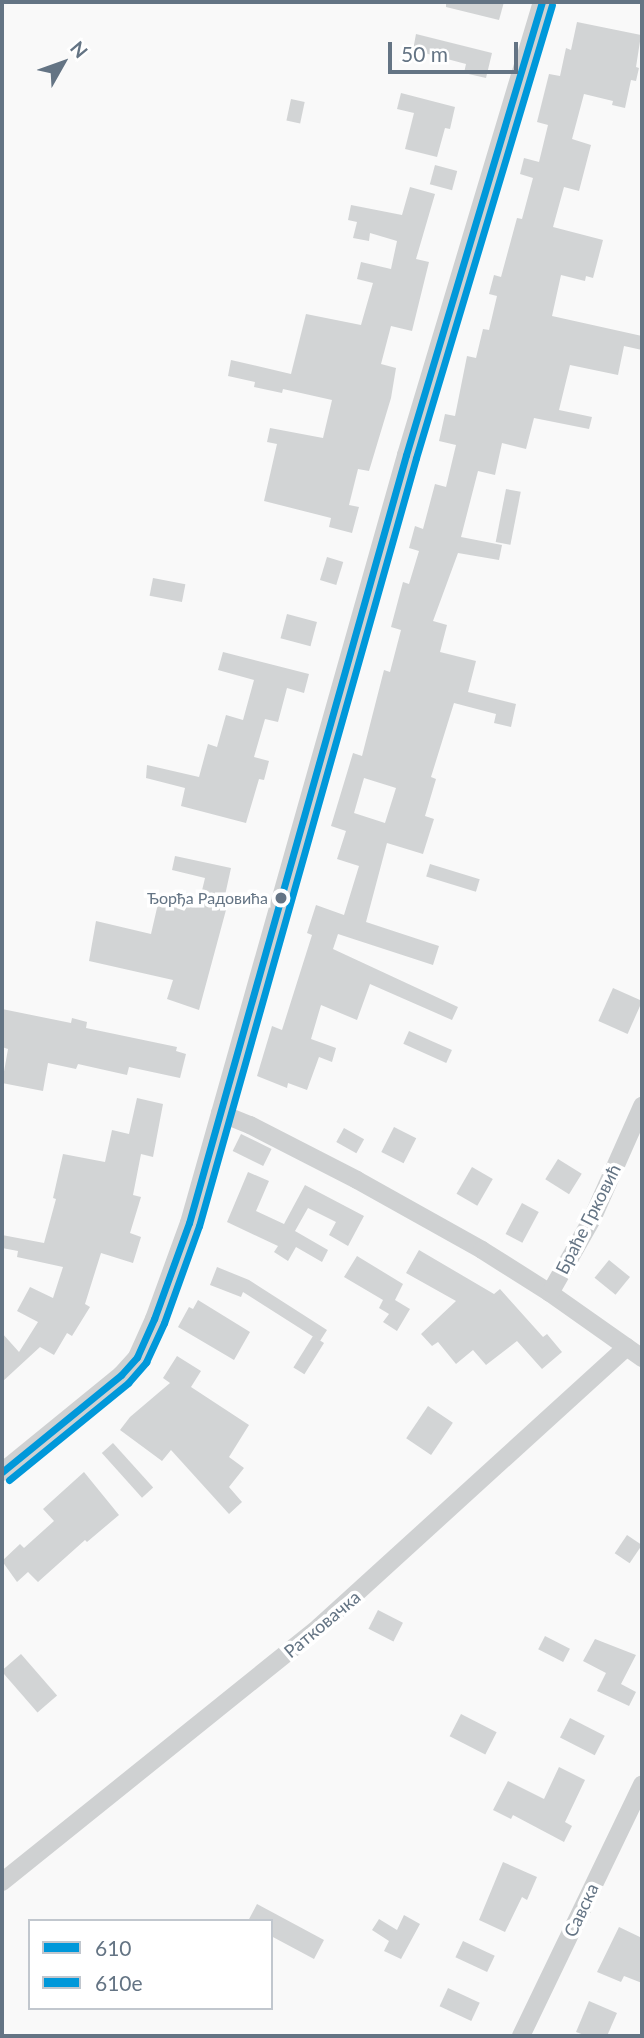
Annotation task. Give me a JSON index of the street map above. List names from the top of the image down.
{
  "streets": {
    "street": ["Браће Грковић", "Ратковачка", "Савска"]
  },
  "places": ["Ђорђа Радовића"],
  "lines": ["transit line 610", "transit line 610e"],
  "legend": ["610", "610e"],
  "scale_bar": "50 m",
  "north": "top right"
}
